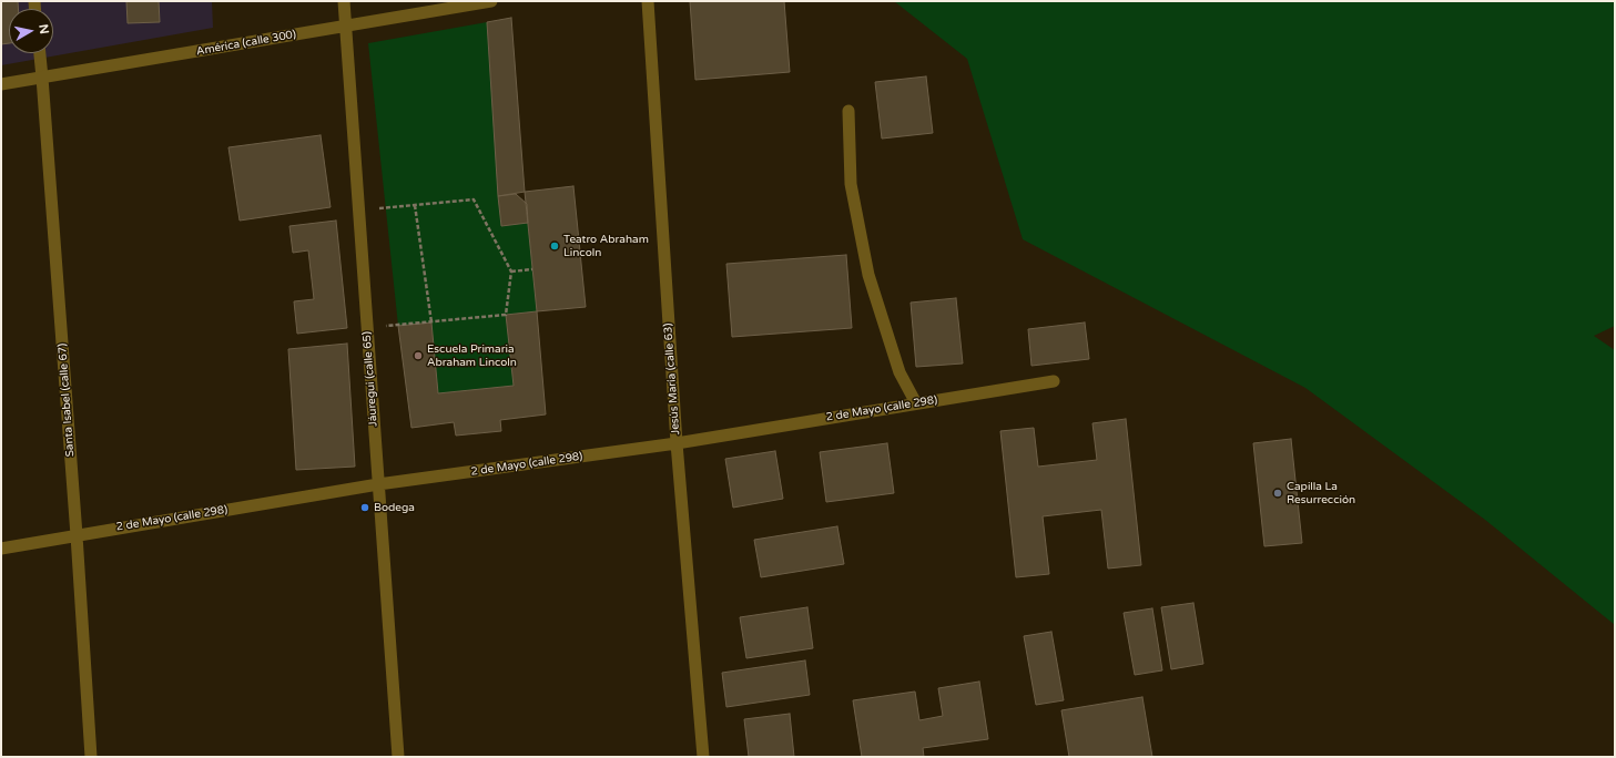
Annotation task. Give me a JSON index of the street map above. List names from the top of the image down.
{
  "streets": {
    "street": [
      "América (calle 300)",
      "Jáuregui (calle 65)",
      "Jesús María (calle 63)",
      "Santa Isabel (calle 67)",
      "2 de Mayo (calle 298)"
    ]
  },
  "crossings": [
    ["América (calle 300)", "Jáuregui (calle 65)"],
    ["América (calle 300)", "Santa Isabel (calle 67)"],
    ["Jáuregui (calle 65)", "2 de Mayo (calle 298)"],
    ["Jesús María (calle 63)", "2 de Mayo (calle 298)"],
    ["Santa Isabel (calle 67)", "2 de Mayo (calle 298)"]
  ],
  "places": [
    "Teatro Abraham Lincoln",
    "Escuela Primaria Abraham Lincoln",
    "Capilla La Resurrección",
    "Bodega"
  ],
  "north": "right"
}
